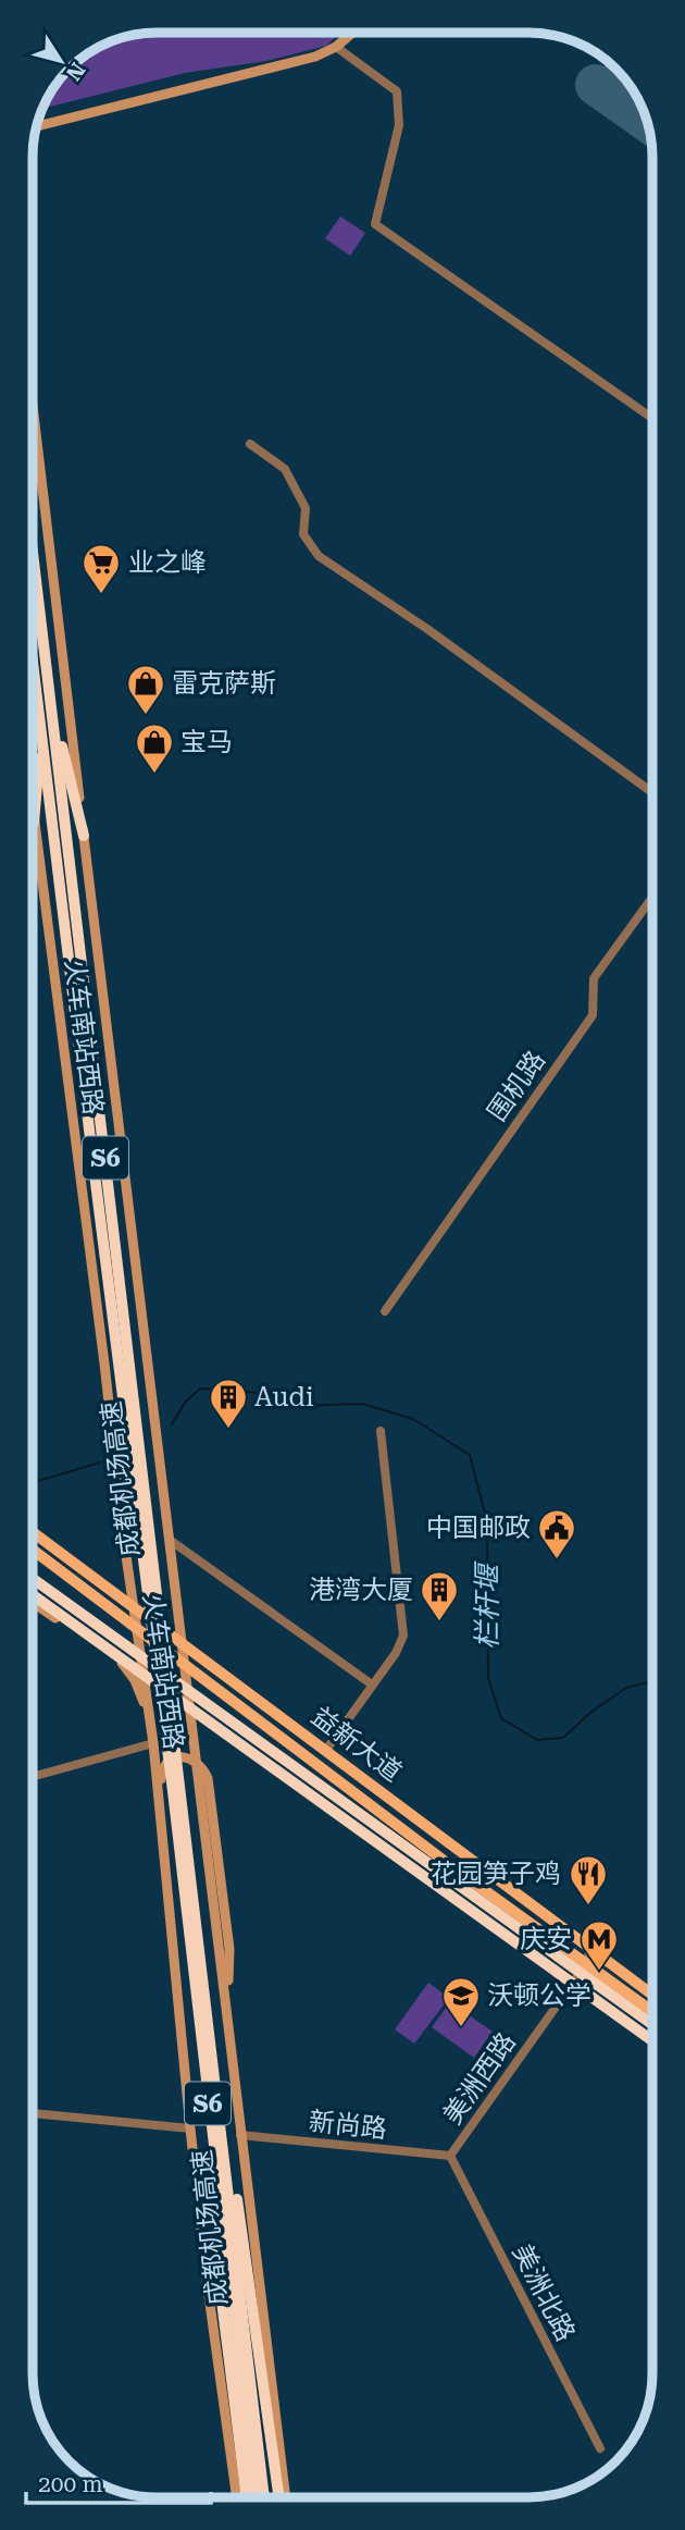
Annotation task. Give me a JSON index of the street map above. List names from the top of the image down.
{
  "streets": {
    "highway": ["S6", "成都机场高速"],
    "main road": ["火车南站西路", "益新大道"],
    "street": [
      "围机路",
      "美洲西路",
      "新尚路",
      "美洲北路"
    ]
  },
  "crossings": [
    ["益新大道", "美洲西路"],
    ["美洲西路", "新尚路"],
    ["美洲西路", "美洲北路"],
    ["新尚路", "美洲北路"]
  ],
  "water": ["栏杆堰"],
  "places": {
    "supermarket": ["业之峰"],
    "shop": ["雷克萨斯", "宝马"],
    "building": ["Audi", "港湾大厦"],
    "public building": ["中国邮政"],
    "restaurant": ["花园笋子鸡"],
    "metro station": ["庆安"],
    "school or university": ["沃顿公学"]
  },
  "scale_bar": "200 m",
  "north": "bottom right"
}
